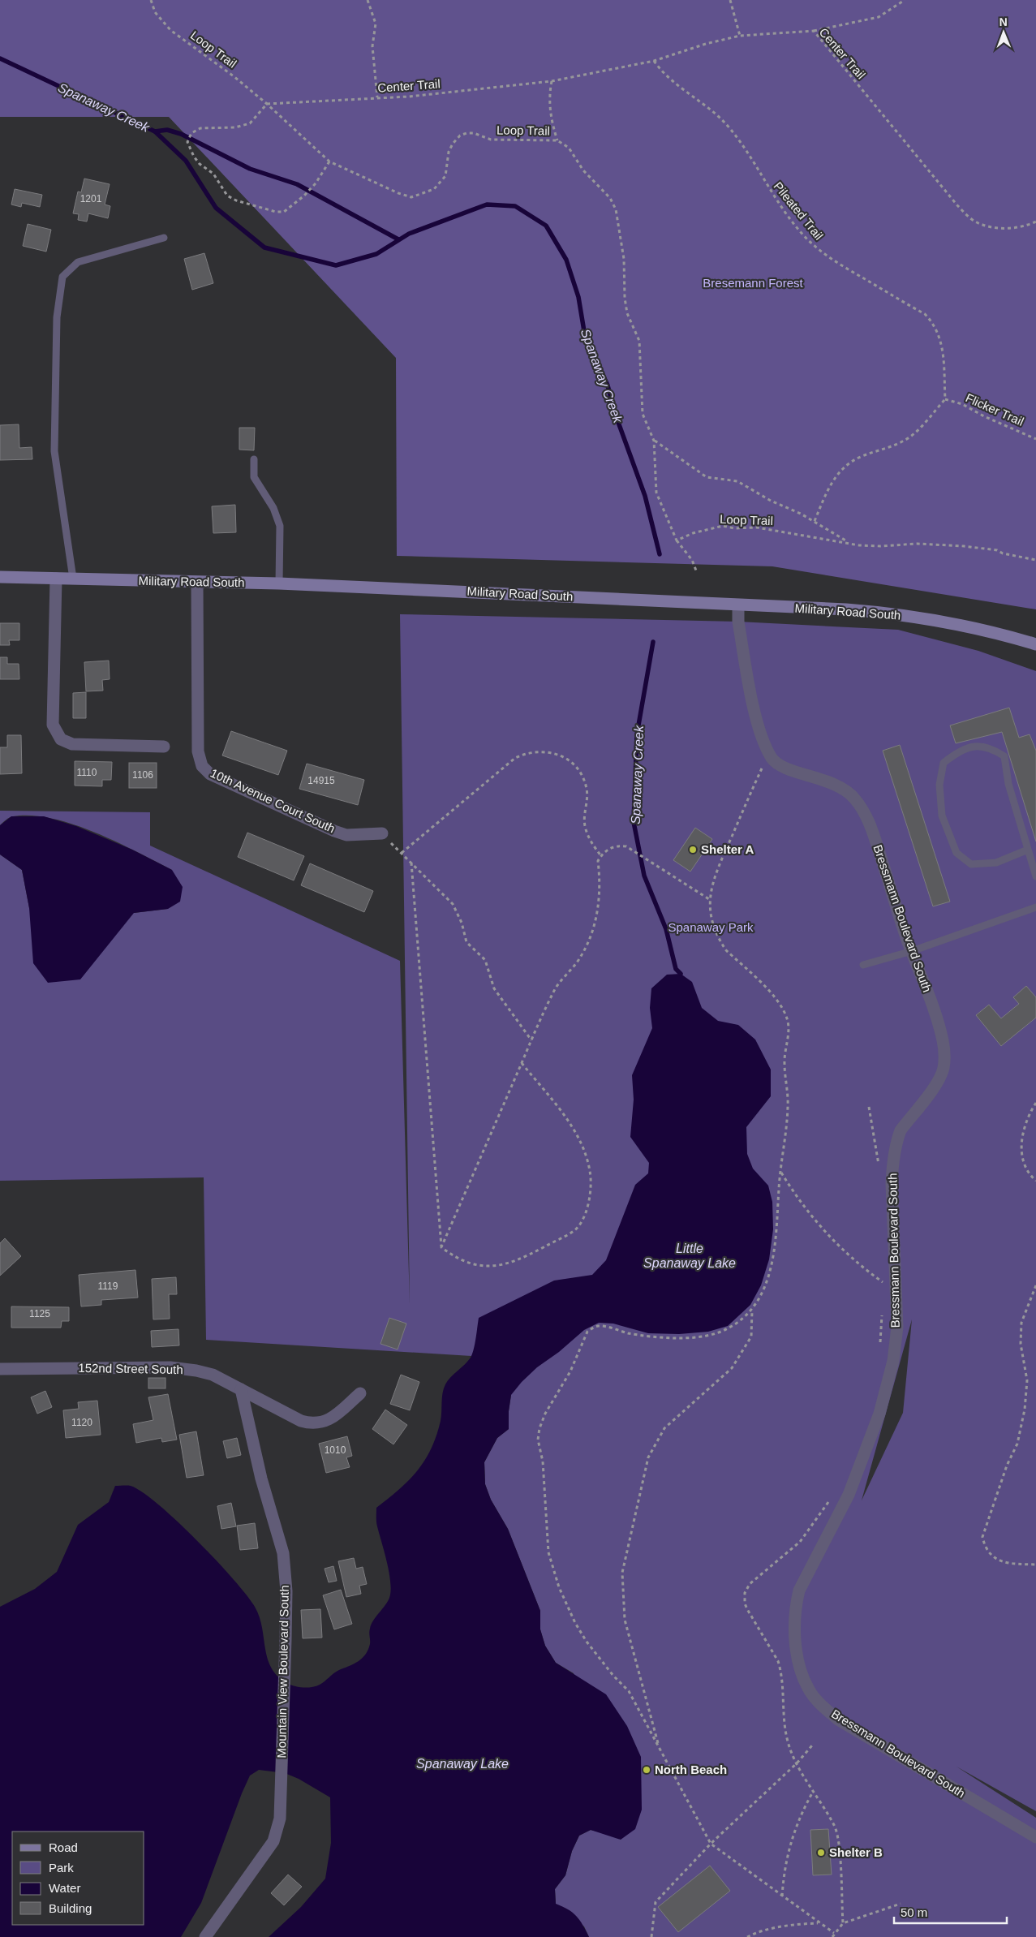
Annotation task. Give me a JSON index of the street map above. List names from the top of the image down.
{
  "streets": {
    "main road": ["Military Road South"],
    "street": [
      "10th Avenue Court South",
      "Bressmann Boulevard South",
      "152nd Street South",
      "Mountain View Boulevard South"
    ],
    "path": [
      "Loop Trail",
      "Center Trail",
      "Pileated Trail",
      "Flicker Trail"
    ]
  },
  "crossings": [
    ["Loop Trail", "Center Trail"],
    ["Center Trail", "Pileated Trail"],
    ["Pileated Trail", "Flicker Trail"],
    ["Military Road South", "10th Avenue Court South"],
    ["Military Road South", "Bressmann Boulevard South"],
    ["152nd Street South", "Mountain View Boulevard South"]
  ],
  "water": ["Spanaway Creek", "Little Spanaway Lake", "Spanaway Lake"],
  "parks": ["Bresemann Forest", "Spanaway Park"],
  "places": ["Shelter A", "North Beach", "Shelter B"],
  "house_numbers": [
    "1201",
    "1110",
    "1106",
    "14915",
    "1119",
    "1125",
    "1120",
    "1010"
  ],
  "legend": [
    "Road",
    "Park",
    "Water",
    "Building"
  ],
  "scale_bar": "50 m",
  "north": "top"
}
